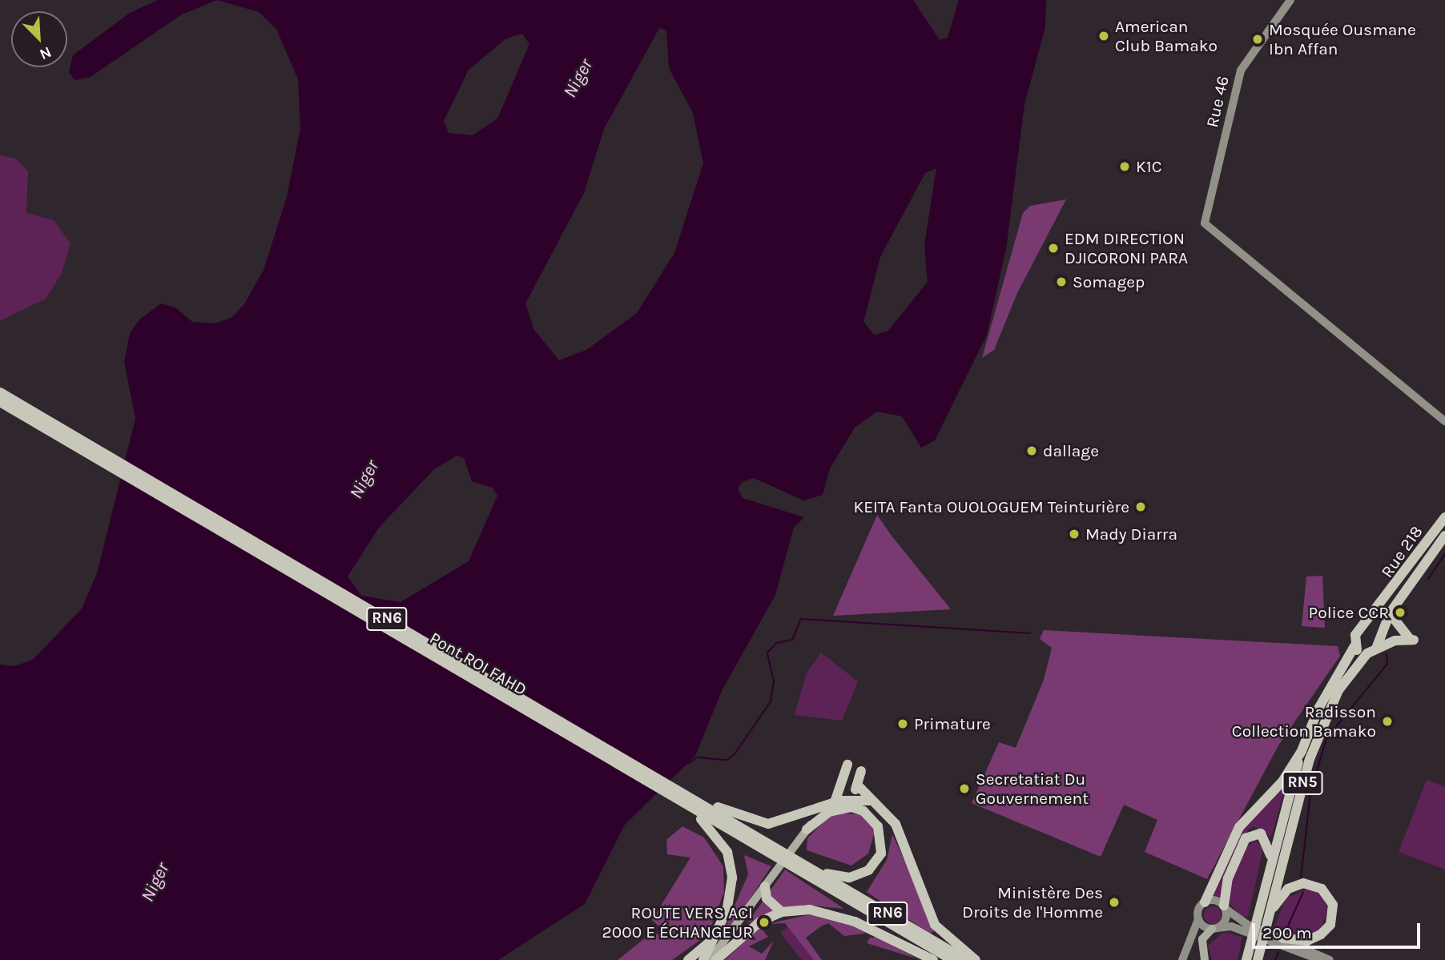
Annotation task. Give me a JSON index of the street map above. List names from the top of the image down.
{
  "streets": {
    "highway": ["Rue 218", "RN6", "RN5"],
    "street": ["Rue 46"]
  },
  "crossings": [
    ["Rue 218", "RN5"]
  ],
  "water": ["Niger"],
  "places": [
    "American Club Bamako",
    "Mosquée Ousmane Ibn Affan",
    "K1C",
    "EDM DIRECTION DJICORONI PARA",
    "Somagep",
    "dallage",
    "KEITA Fanta OUOLOGUEM Teinturière",
    "Mady Diarra",
    "Police CCR",
    "Radisson Collection Bamako",
    "Primature",
    "Secretatiat Du Gouvernement",
    "Ministère Des Droits de l'Homme",
    "ROUTE VERS ACI 2000 E ÉCHANGEUR"
  ],
  "scale_bar": "200 m",
  "north": "bottom right"
}
